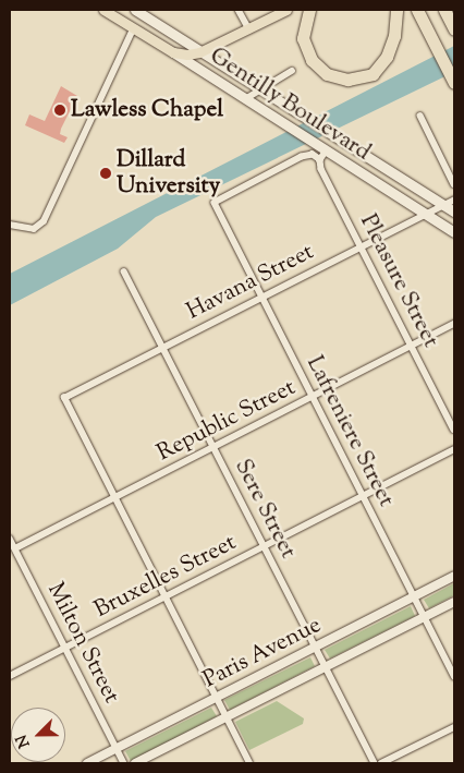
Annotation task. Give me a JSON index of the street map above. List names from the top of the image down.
{
  "streets": {
    "main road": ["Gentilly Boulevard"],
    "street": [
      "Pleasure Street",
      "Havana Street",
      "Republic Street",
      "Lafreniere Street",
      "Sere Street",
      "Bruxelles Street",
      "Milton Street",
      "Paris Avenue"
    ]
  },
  "crossings": [
    ["Gentilly Boulevard", "Havana Street"],
    ["Pleasure Street", "Havana Street"],
    ["Pleasure Street", "Republic Street"],
    ["Pleasure Street", "Lafreniere Street"],
    ["Havana Street", "Republic Street"],
    ["Havana Street", "Lafreniere Street"],
    ["Havana Street", "Sere Street"],
    ["Republic Street", "Lafreniere Street"],
    ["Republic Street", "Sere Street"],
    ["Republic Street", "Milton Street"],
    ["Lafreniere Street", "Bruxelles Street"],
    ["Lafreniere Street", "Paris Avenue"],
    ["Sere Street", "Bruxelles Street"],
    ["Sere Street", "Paris Avenue"],
    ["Bruxelles Street", "Milton Street"],
    ["Milton Street", "Paris Avenue"]
  ],
  "places": ["Lawless Chapel", "Dillard University"],
  "north": "bottom left"
}
